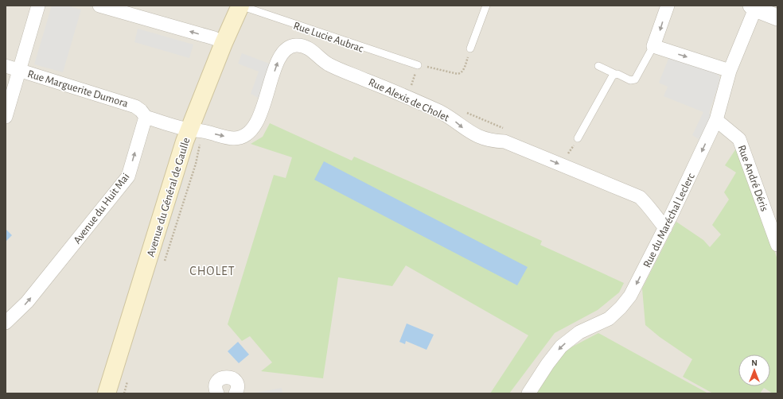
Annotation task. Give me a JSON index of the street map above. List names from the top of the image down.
{
  "streets": {
    "main road": ["Avenue du Général de Gaulle"],
    "street": [
      "Rue Marguerite Dumora",
      "Rue Alexis de Cholet",
      "Rue André Déris",
      "Avenue du Huit Mai",
      "Rue du Maréchal Leclerc"
    ],
    "lane": ["Rue Lucie Aubrac"]
  },
  "crossings": [
    ["Rue Lucie Aubrac", "Avenue du Général de Gaulle"],
    ["Rue Marguerite Dumora", "Avenue du Huit Mai"],
    ["Rue Alexis de Cholet", "Avenue du Général de Gaulle"],
    ["Rue Alexis de Cholet", "Rue du Maréchal Leclerc"],
    ["Rue André Déris", "Rue du Maréchal Leclerc"]
  ],
  "one_way": ["Rue Alexis de Cholet", "Avenue du Huit Mai", "Rue du Maréchal Leclerc"],
  "districts": ["CHOLET"],
  "north": "top"
}
